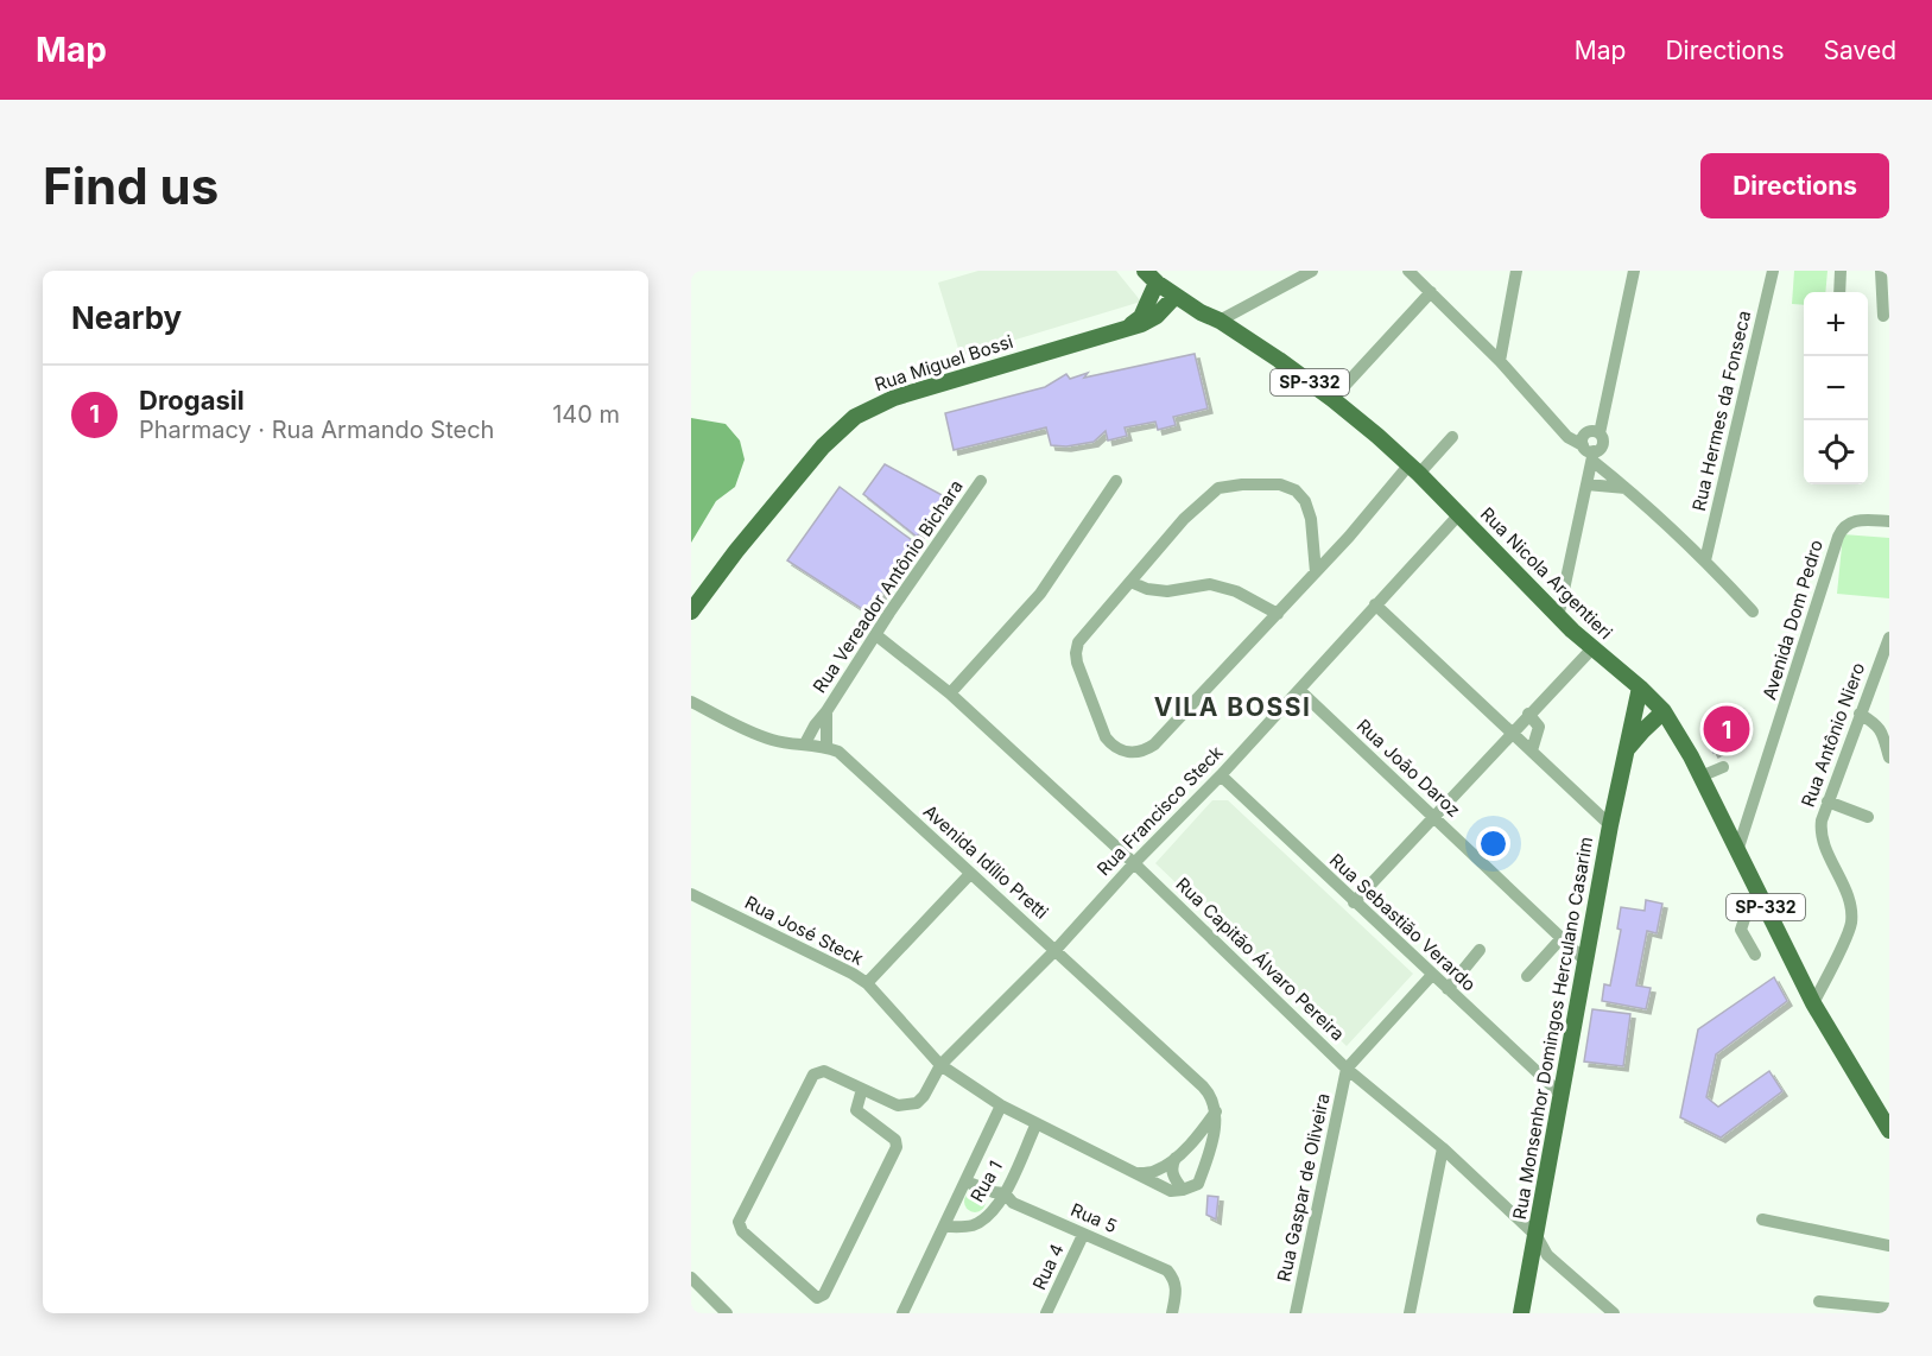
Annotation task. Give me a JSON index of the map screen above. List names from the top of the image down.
{
  "streets": {
    "main road": [
      "Rua Miguel Bossi",
      "SP-332",
      "Rua Nicola Argentieri",
      "Rua Monsenhor Domingos Herculano Casarim"
    ],
    "street": [
      "Rua Hermes da Fonseca",
      "Rua Vereador Antônio Bichara",
      "Avenida Dom Pedro",
      "Rua Antônio Niero",
      "Rua João Daroz",
      "Rua Francisco Steck",
      "Avenida Idílio Pretti",
      "Rua Sebastião Verardo",
      "Rua José Steck",
      "Rua Capitão Álvaro Pereira",
      "Rua 1",
      "Rua Gaspar de Oliveira",
      "Rua 5",
      "Rua 4"
    ]
  },
  "crossings": [
    ["Rua Miguel Bossi", "SP-332"],
    ["SP-332", "Rua Nicola Argentieri"],
    ["SP-332", "Avenida Dom Pedro"],
    ["SP-332", "Rua Antônio Niero"],
    ["SP-332", "Rua Francisco Steck"],
    ["SP-332", "Rua Monsenhor Domingos Herculano Casarim"],
    ["Rua Nicola Argentieri", "Rua Francisco Steck"],
    ["Rua Nicola Argentieri", "Rua Monsenhor Domingos Herculano Casarim"],
    ["Rua Vereador Antônio Bichara", "Avenida Idílio Pretti"],
    ["Rua Vereador Antônio Bichara", "Rua Capitão Álvaro Pereira"],
    ["Rua João Daroz", "Rua Francisco Steck"],
    ["Rua João Daroz", "Rua Monsenhor Domingos Herculano Casarim"],
    ["Rua Francisco Steck", "Avenida Idílio Pretti"],
    ["Rua Francisco Steck", "Rua Sebastião Verardo"],
    ["Rua Francisco Steck", "Rua José Steck"],
    ["Rua Francisco Steck", "Rua Capitão Álvaro Pereira"],
    ["Rua Sebastião Verardo", "Rua Monsenhor Domingos Herculano Casarim"],
    ["Rua José Steck", "Rua 1"],
    ["Rua Capitão Álvaro Pereira", "Rua Monsenhor Domingos Herculano Casarim"],
    ["Rua Capitão Álvaro Pereira", "Rua Gaspar de Oliveira"],
    ["Rua 1", "Rua 5"],
    ["Rua 5", "Rua 4"]
  ],
  "districts": ["VILA BOSSI"],
  "page": {
    "header": "Map",
    "nav": ["Map", "Directions", "Saved"],
    "buttons": "Directions",
    "title": "Find us",
    "heading": "Nearby",
    "map_buttons": ["+", "−"],
    "list": [
      {
        "mark": "1",
        "name": "Drogasil",
        "note": "Pharmacy · Rua Armando Stech",
        "value": "140 m"
      }
    ],
    "pins": "1"
  }
}
